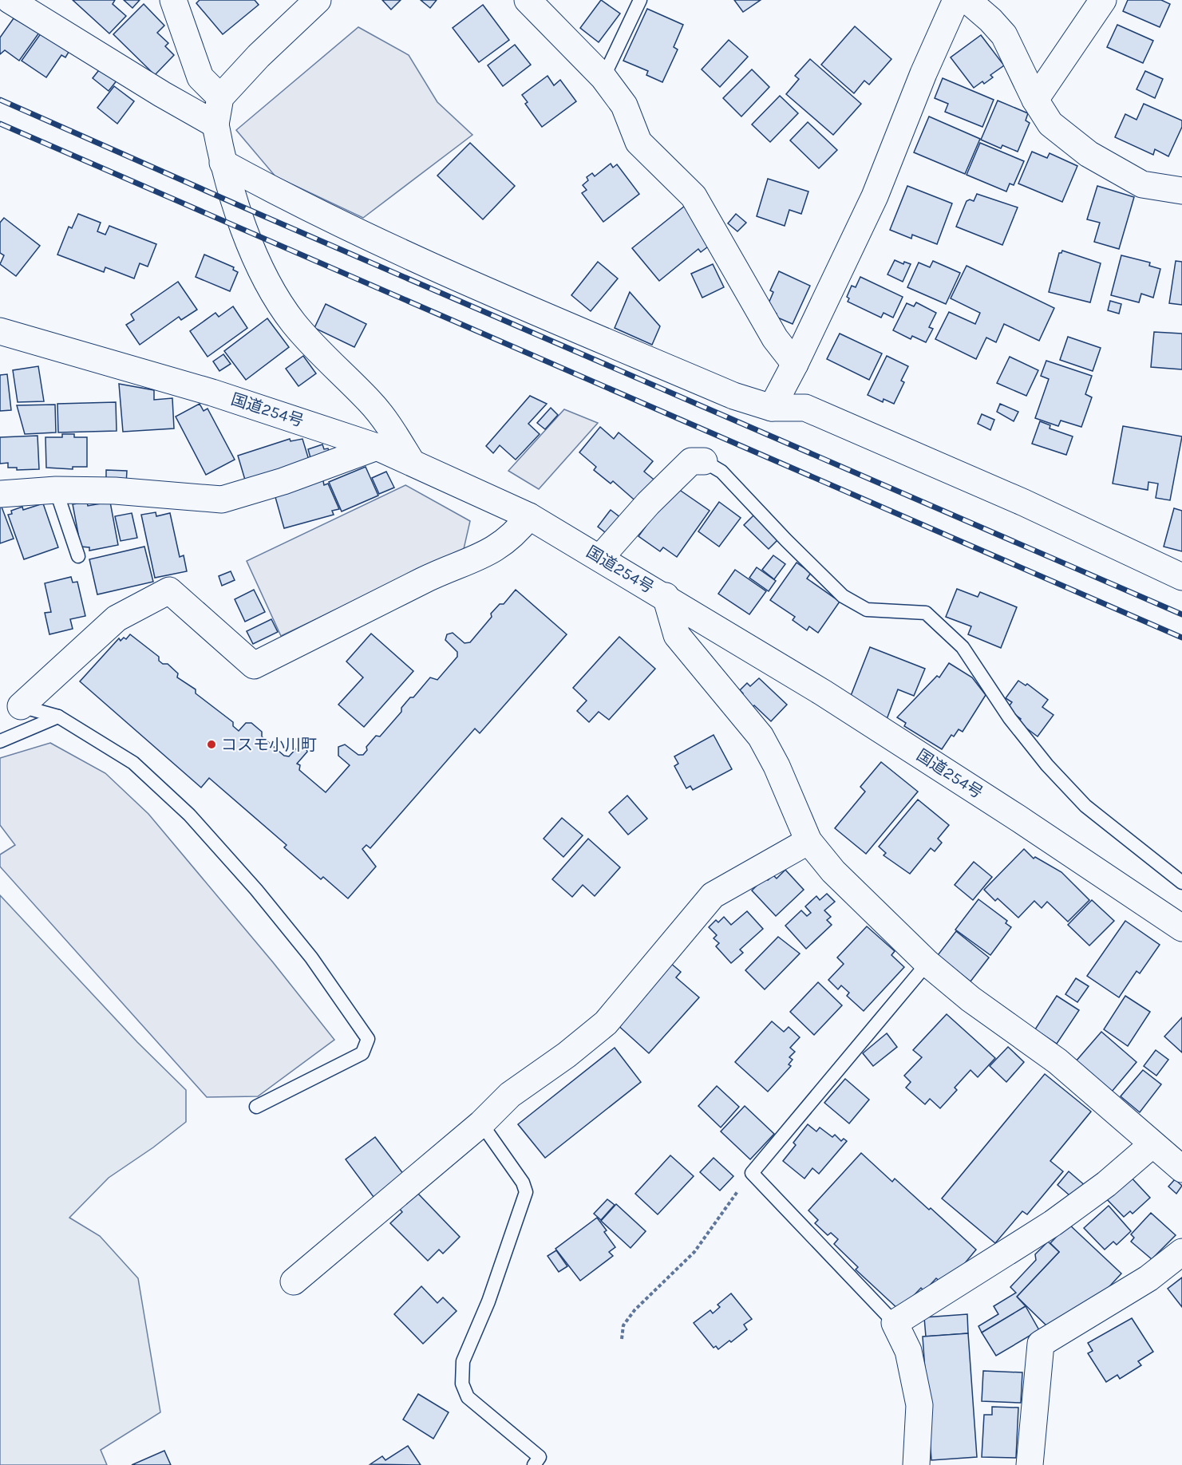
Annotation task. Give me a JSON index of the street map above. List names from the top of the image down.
{
  "streets": {
    "main road": ["国道254号"]
  },
  "places": ["コスモ小川町"]
}
